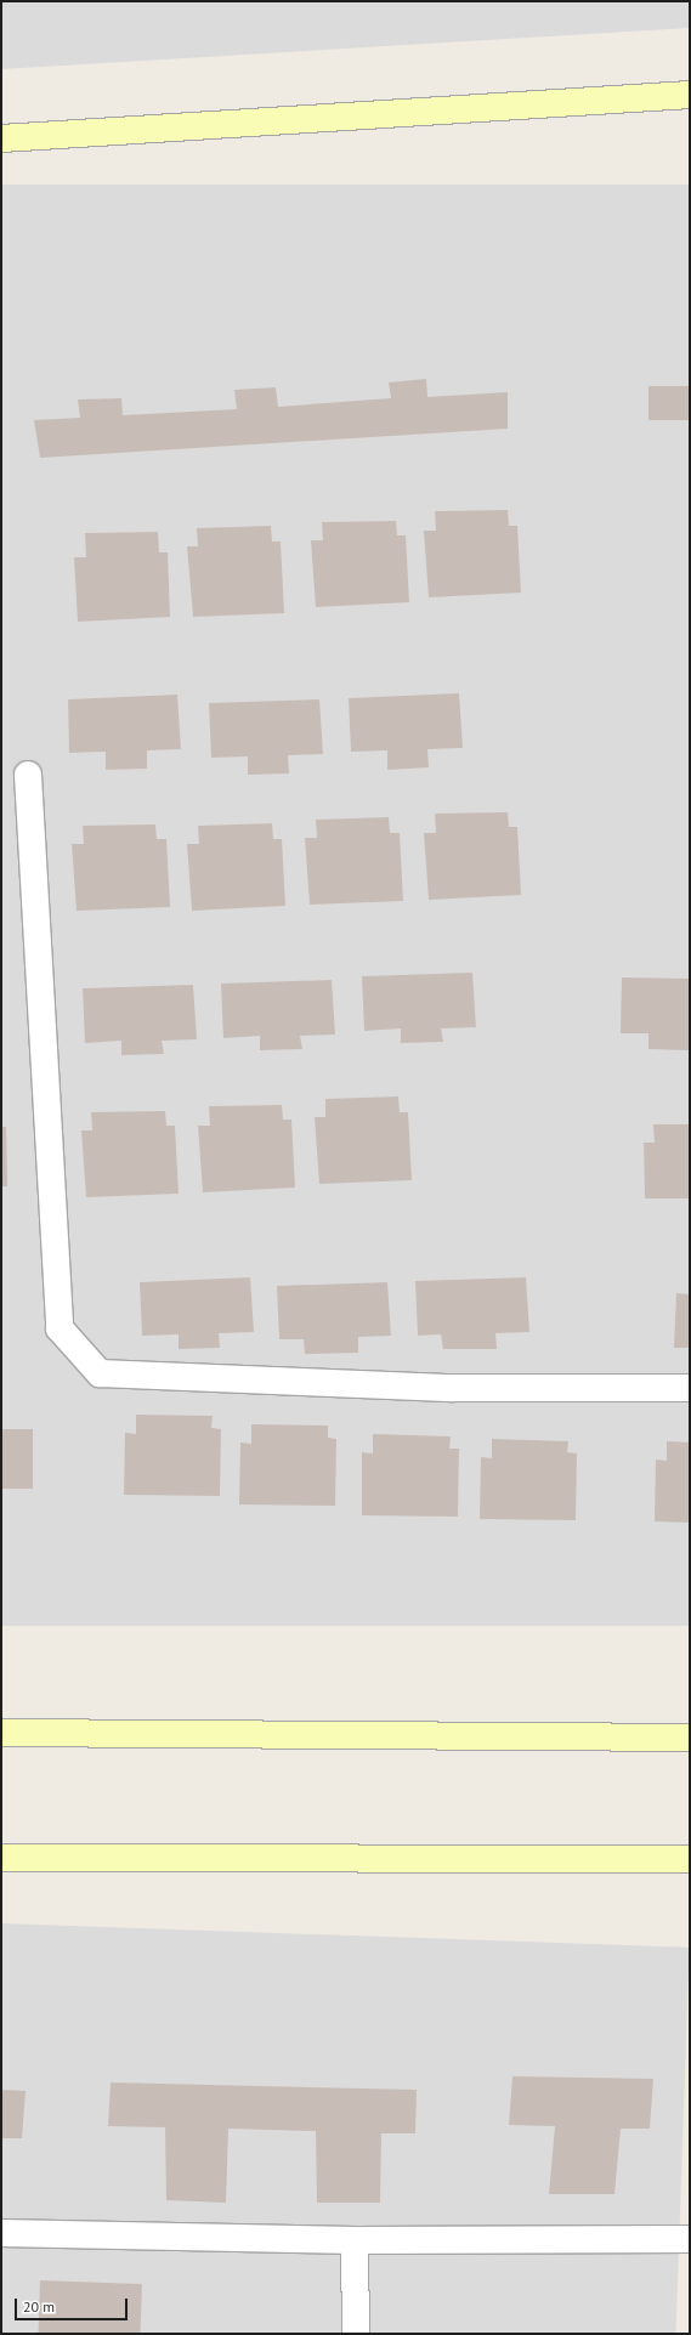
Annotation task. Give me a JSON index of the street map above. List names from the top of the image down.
{
  "scale_bar": "20 m"
}
